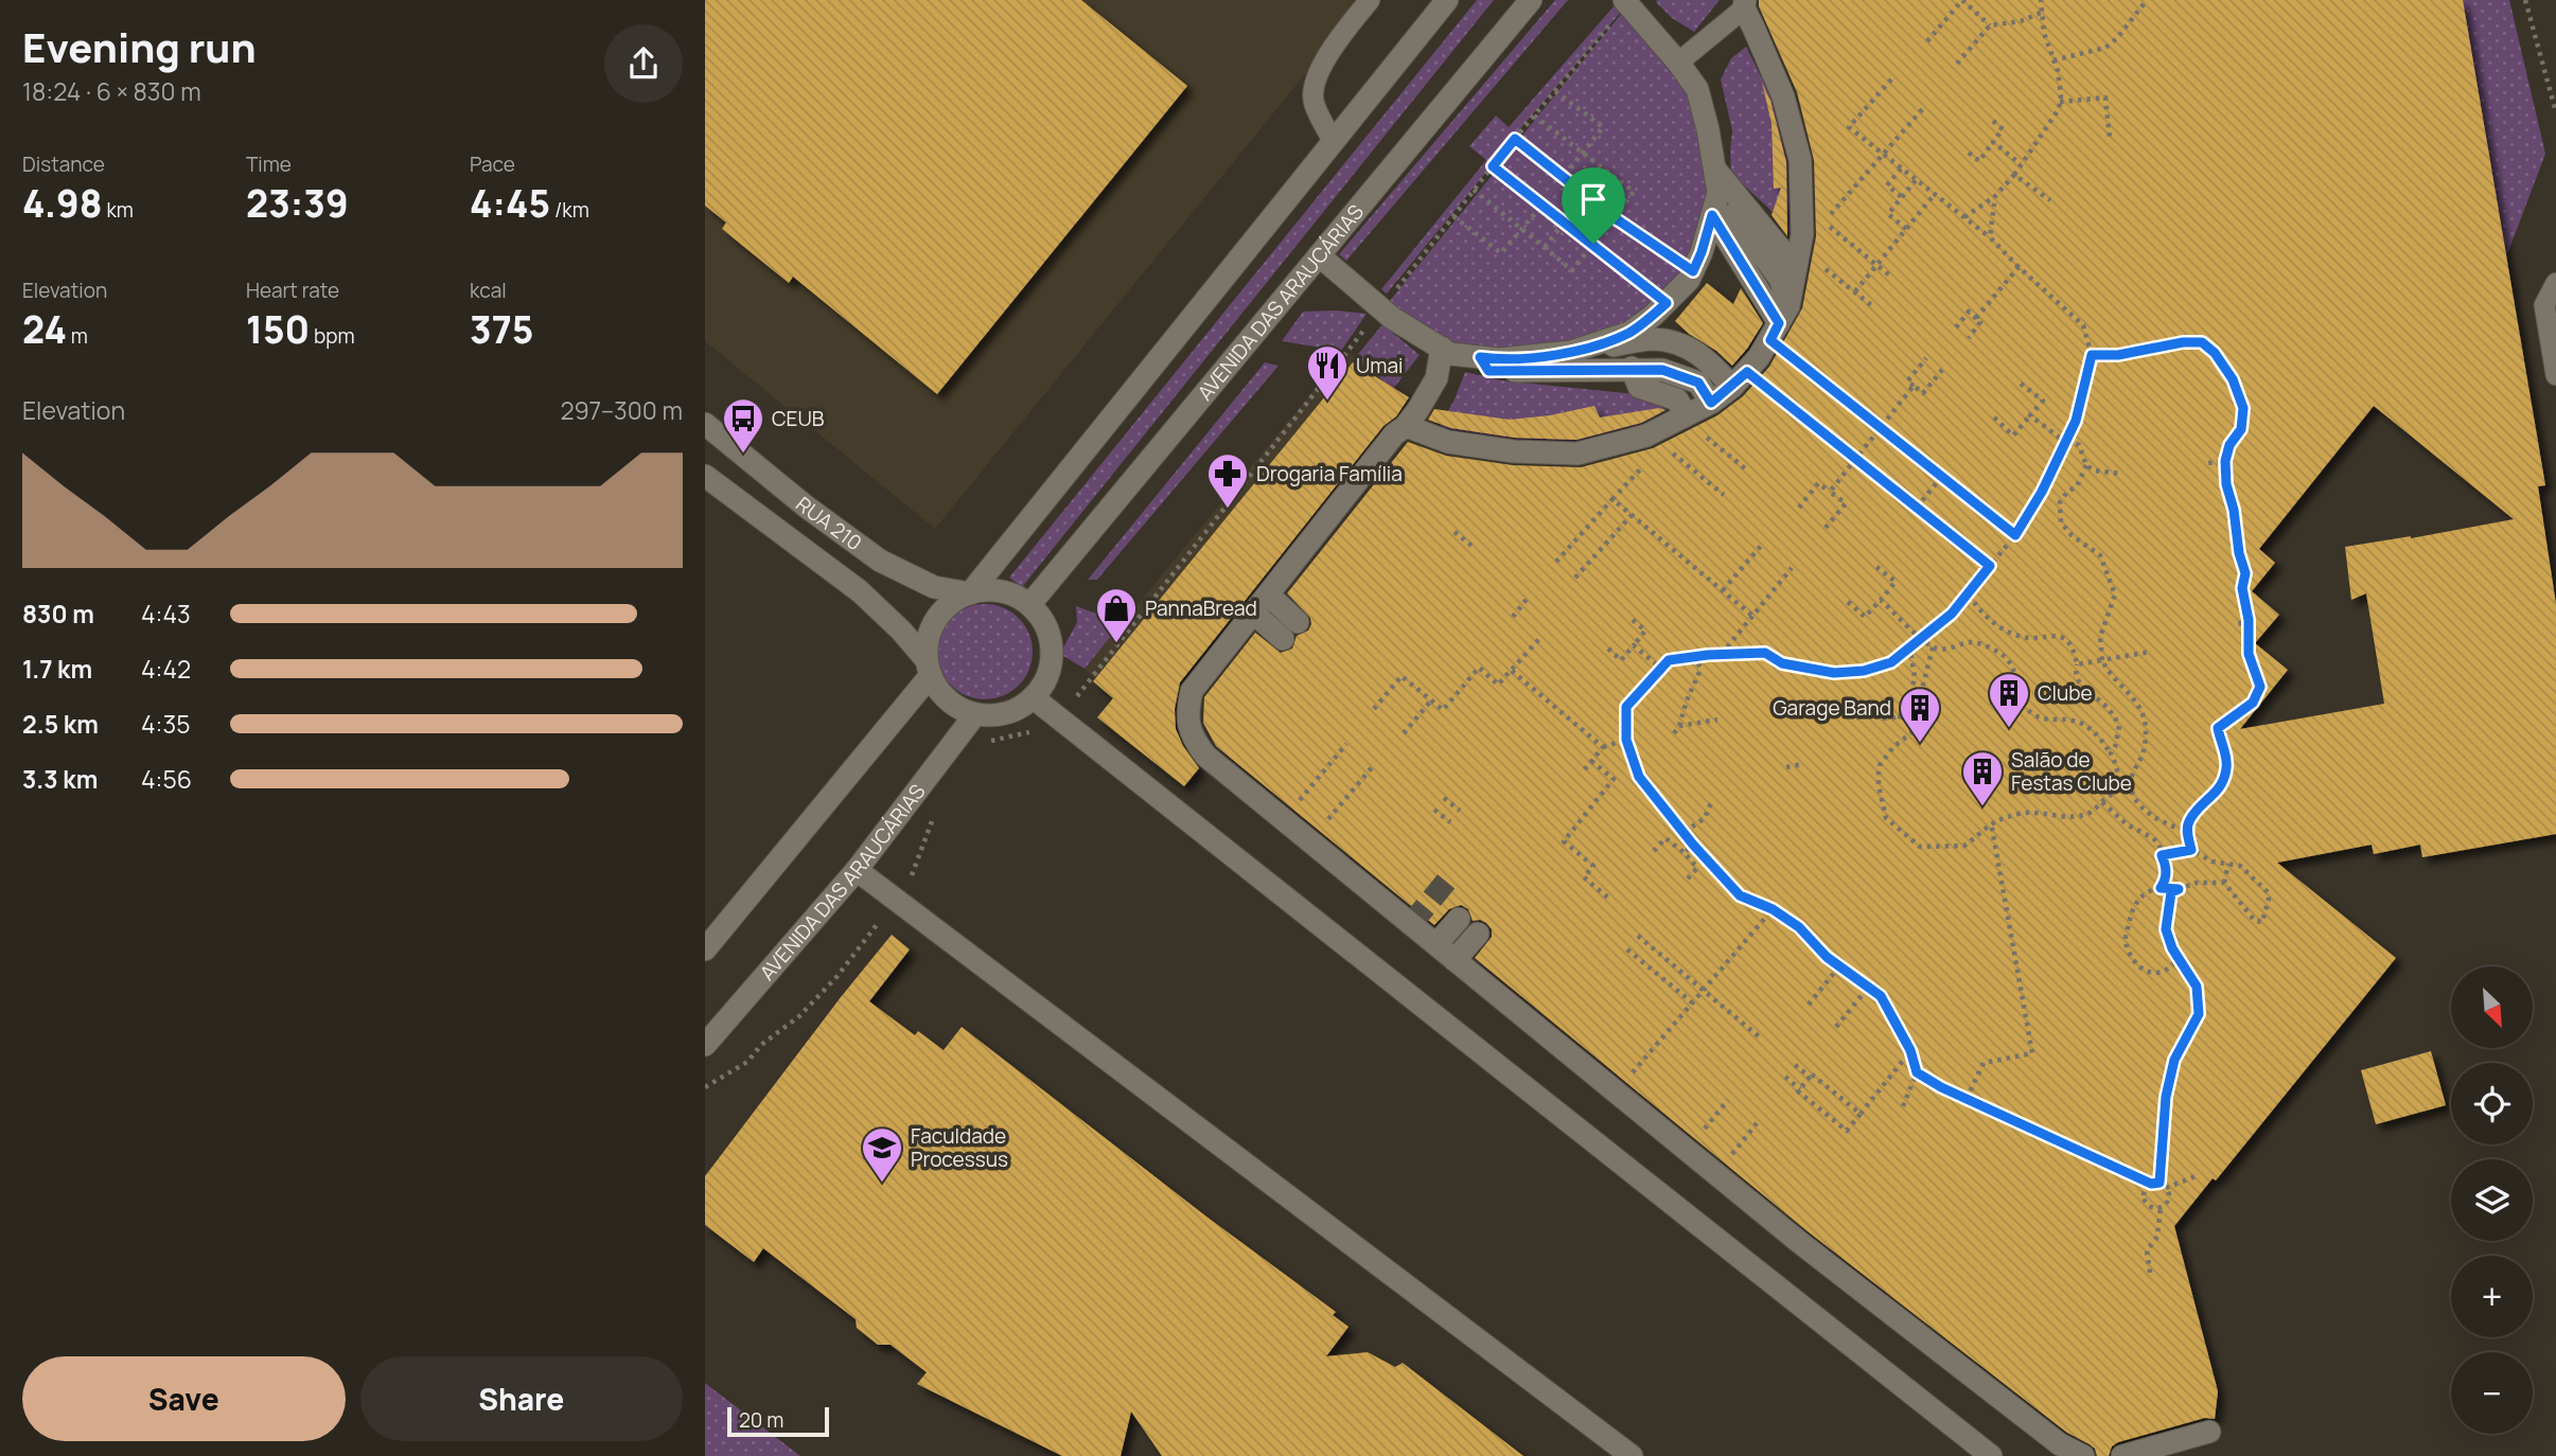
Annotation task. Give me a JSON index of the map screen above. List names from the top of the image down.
{
  "streets": {
    "street": ["AVENIDA DAS ARAUCÁRIAS", "RUA 210"]
  },
  "crossings": [
    ["AVENIDA DAS ARAUCÁRIAS", "RUA 210"]
  ],
  "places": {
    "restaurant": ["Umai"],
    "bus stop": ["CEUB"],
    "pharmacy": ["Drogaria Família"],
    "shop": ["PannaBread"],
    "building": ["Clube", "Garage Band", "Salão de Festas Clube"],
    "school or university": ["Faculdade Processus"]
  },
  "scale_bar": "20 m",
  "north": "bottom right",
  "page": {
    "heading": ["Evening run", "18:24 · 6 × 830 m"],
    "stats": [
      ["Distance", "4.98 km"],
      ["Time", "23:39"],
      ["Pace", "4:45 /km"],
      ["Elevation", "24 m"],
      ["Heart rate", "150 bpm"],
      ["kcal", "375"]
    ],
    "chart": ["Elevation", "297–300 m"],
    "list": [
      {
        "name": "830 m",
        "note": "4:43"
      },
      {
        "name": "1.7 km",
        "note": "4:42"
      },
      {
        "name": "2.5 km",
        "note": "4:35"
      },
      {
        "name": "3.3 km",
        "note": "4:56"
      }
    ],
    "map_buttons": ["+", "−"],
    "buttons": ["Save", "Share"],
    "scale": "20 m"
  }
}
